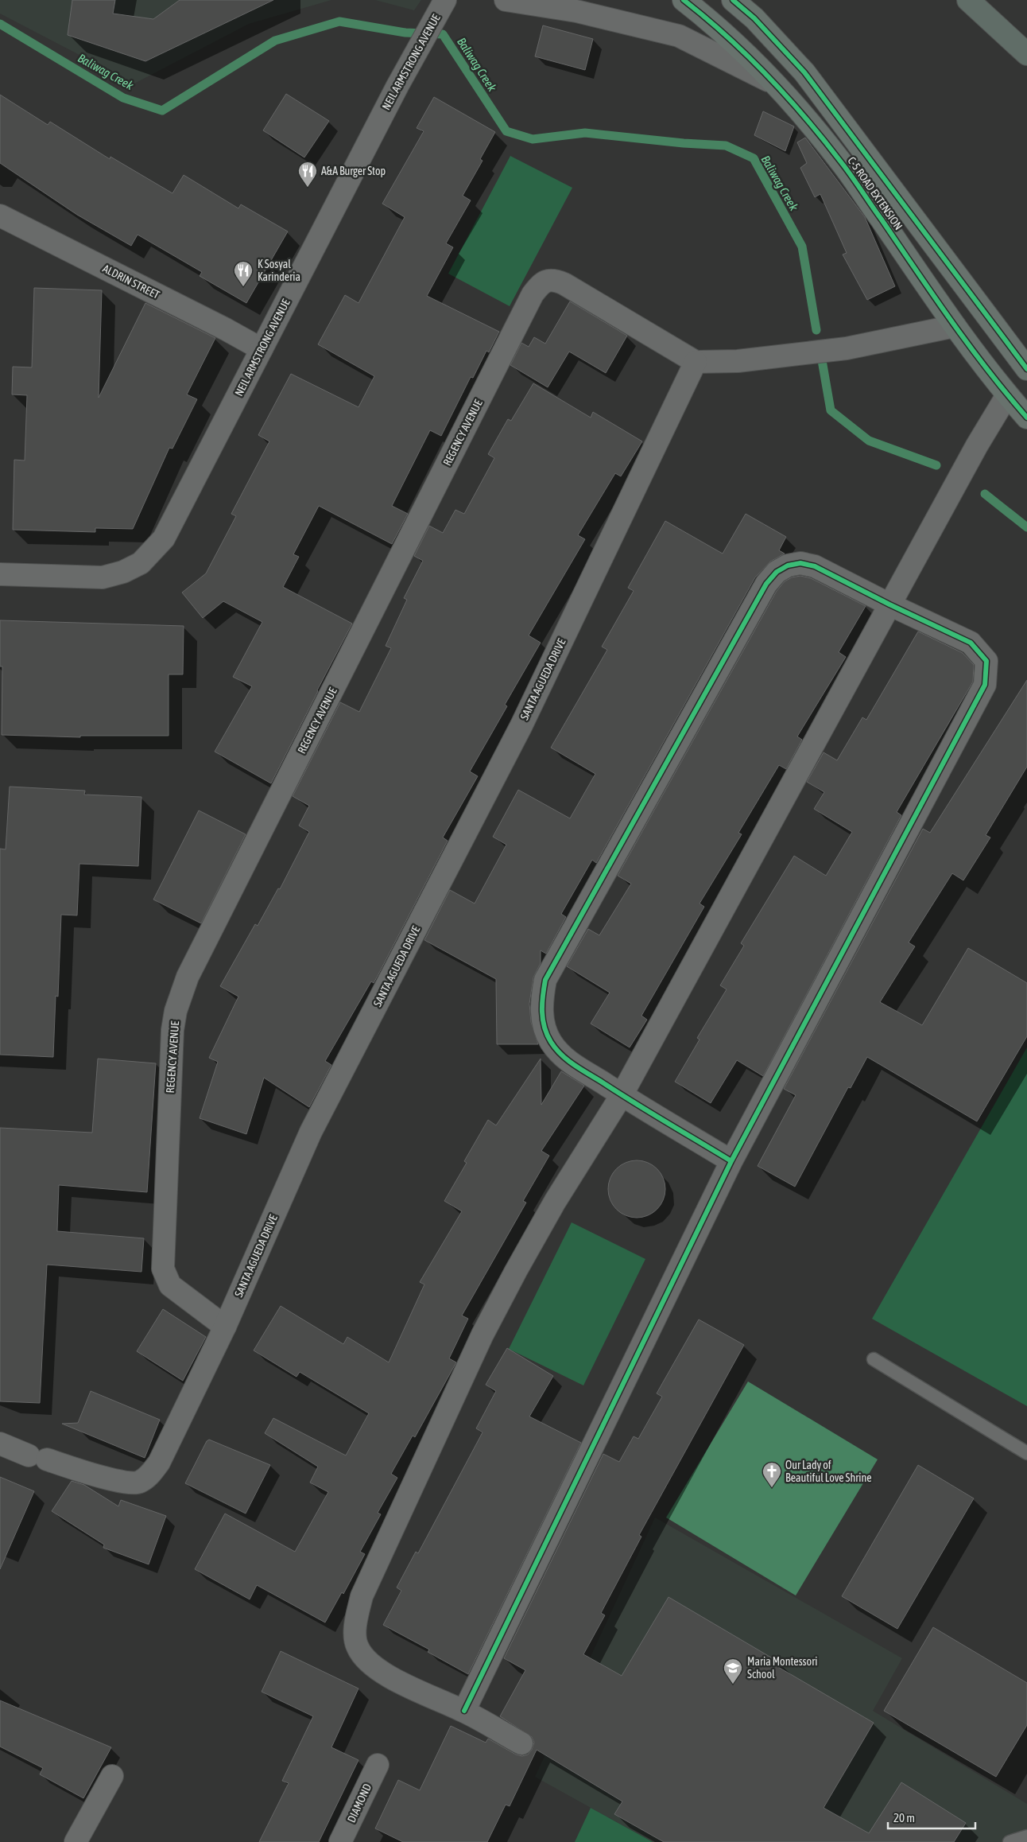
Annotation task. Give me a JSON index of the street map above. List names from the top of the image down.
{
  "streets": {
    "main road": ["C-5 ROAD EXTENSION"],
    "street": [
      "NEIL ARMSTRONG AVENUE",
      "ALDRIN STREET",
      "REGENCY AVENUE",
      "SANTA AGUEDA DRIVE",
      "DIAMOND"
    ]
  },
  "crossings": [
    ["NEIL ARMSTRONG AVENUE", "ALDRIN STREET"],
    ["REGENCY AVENUE", "SANTA AGUEDA DRIVE"]
  ],
  "water": ["Baliwag Creek"],
  "places": {
    "restaurant": ["A&A Burger Stop", "K Sosyal Karinderia"],
    "church": ["Our Lady of Beautiful Love Shrine"],
    "school or university": ["Maria Montessori School"]
  },
  "scale_bar": "20 m"
}
